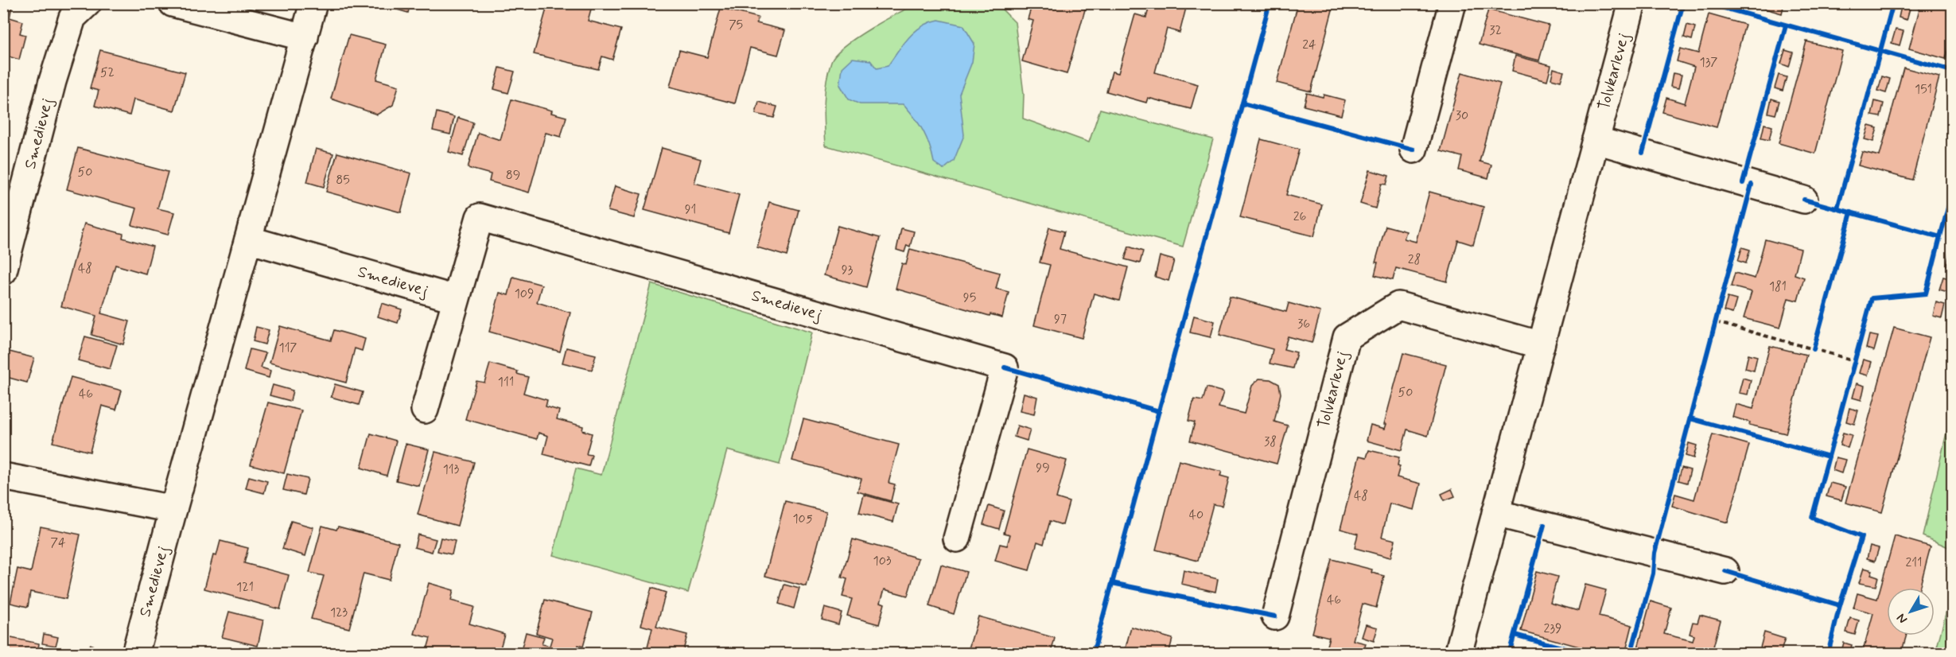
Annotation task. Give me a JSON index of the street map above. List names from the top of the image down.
{
  "streets": {
    "street": ["Tolvkarlevej", "Smedievej"]
  },
  "house_numbers": [
    "75",
    "32",
    "24",
    "137",
    "52",
    "151",
    "30",
    "50",
    "89",
    "85",
    "91",
    "26",
    "28",
    "48",
    "93",
    "181",
    "109",
    "95",
    "97",
    "36",
    "117",
    "111",
    "50",
    "46",
    "38",
    "99",
    "113",
    "48",
    "40",
    "105",
    "74",
    "103",
    "211",
    "121",
    "46",
    "123",
    "239"
  ],
  "north": "bottom left"
}
